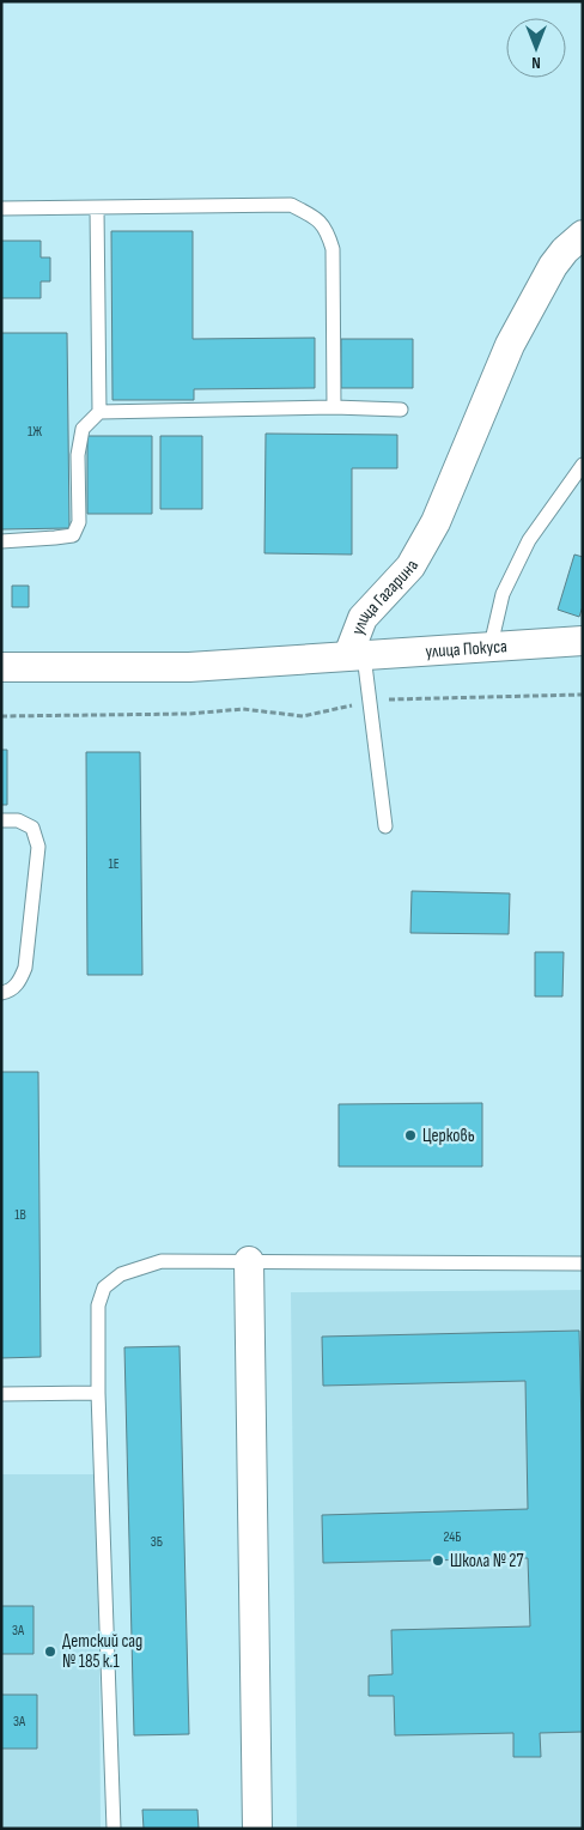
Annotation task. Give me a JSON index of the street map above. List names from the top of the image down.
{
  "streets": {
    "street": ["улица Гагарина", "улица Покуса"]
  },
  "crossings": [
    ["улица Гагарина", "улица Покуса"]
  ],
  "places": ["Церковь", "Школа № 27", "Детский сад № 185 к.1"],
  "house_numbers": [
    "1Ж",
    "1Е",
    "1В",
    "24Б",
    "3Б",
    "3А",
    "3А"
  ],
  "north": "bottom"
}
